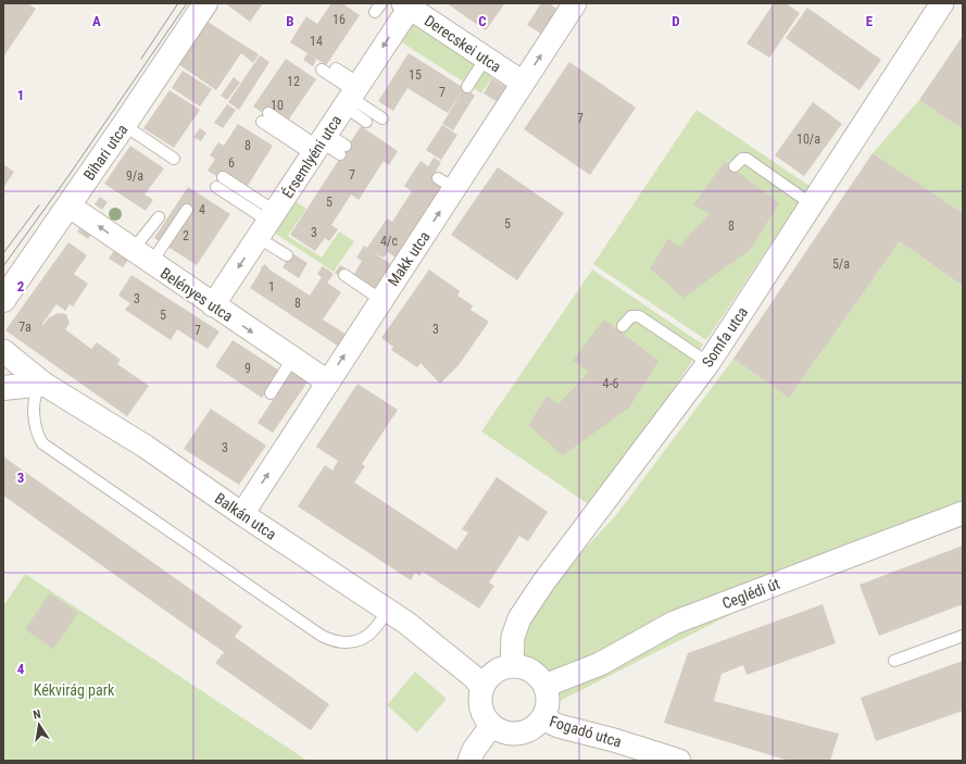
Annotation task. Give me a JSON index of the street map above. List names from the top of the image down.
{
  "streets": {
    "street": [
      "Derecskei utca",
      "Bihari utca",
      "Érsemlyéni utca",
      "Makk utca",
      "Belényes utca",
      "Somfa utca",
      "Balkán utca",
      "Ceglédi út",
      "Fogadó utca"
    ]
  },
  "crossings": [
    ["Derecskei utca", "Érsemlyéni utca"],
    ["Derecskei utca", "Makk utca"],
    ["Bihari utca", "Belényes utca"],
    ["Érsemlyéni utca", "Belényes utca"],
    ["Makk utca", "Belényes utca"],
    ["Makk utca", "Balkán utca"],
    ["Somfa utca", "Balkán utca"],
    ["Somfa utca", "Ceglédi út"],
    ["Somfa utca", "Fogadó utca"],
    ["Balkán utca", "Ceglédi út"],
    ["Balkán utca", "Fogadó utca"],
    ["Ceglédi út", "Fogadó utca"]
  ],
  "one_way": ["Érsemlyéni utca", "Makk utca"],
  "parks": ["Kékvirág park"],
  "house_numbers": [
    "16",
    "14",
    "15",
    "12",
    "7",
    "10",
    "7",
    "10/a",
    "8",
    "6",
    "7",
    "9/a",
    "5",
    "4",
    "5",
    "8",
    "3",
    "2",
    "4/c",
    "5/a",
    "1",
    "3",
    "8",
    "5",
    "7a",
    "3",
    "7",
    "9",
    "4-6",
    "3"
  ],
  "north": "top",
  "grid": {
    "columns": [
      "A",
      "B",
      "C",
      "D",
      "E"
    ],
    "rows": [
      "1",
      "2",
      "3",
      "4"
    ]
  }
}
